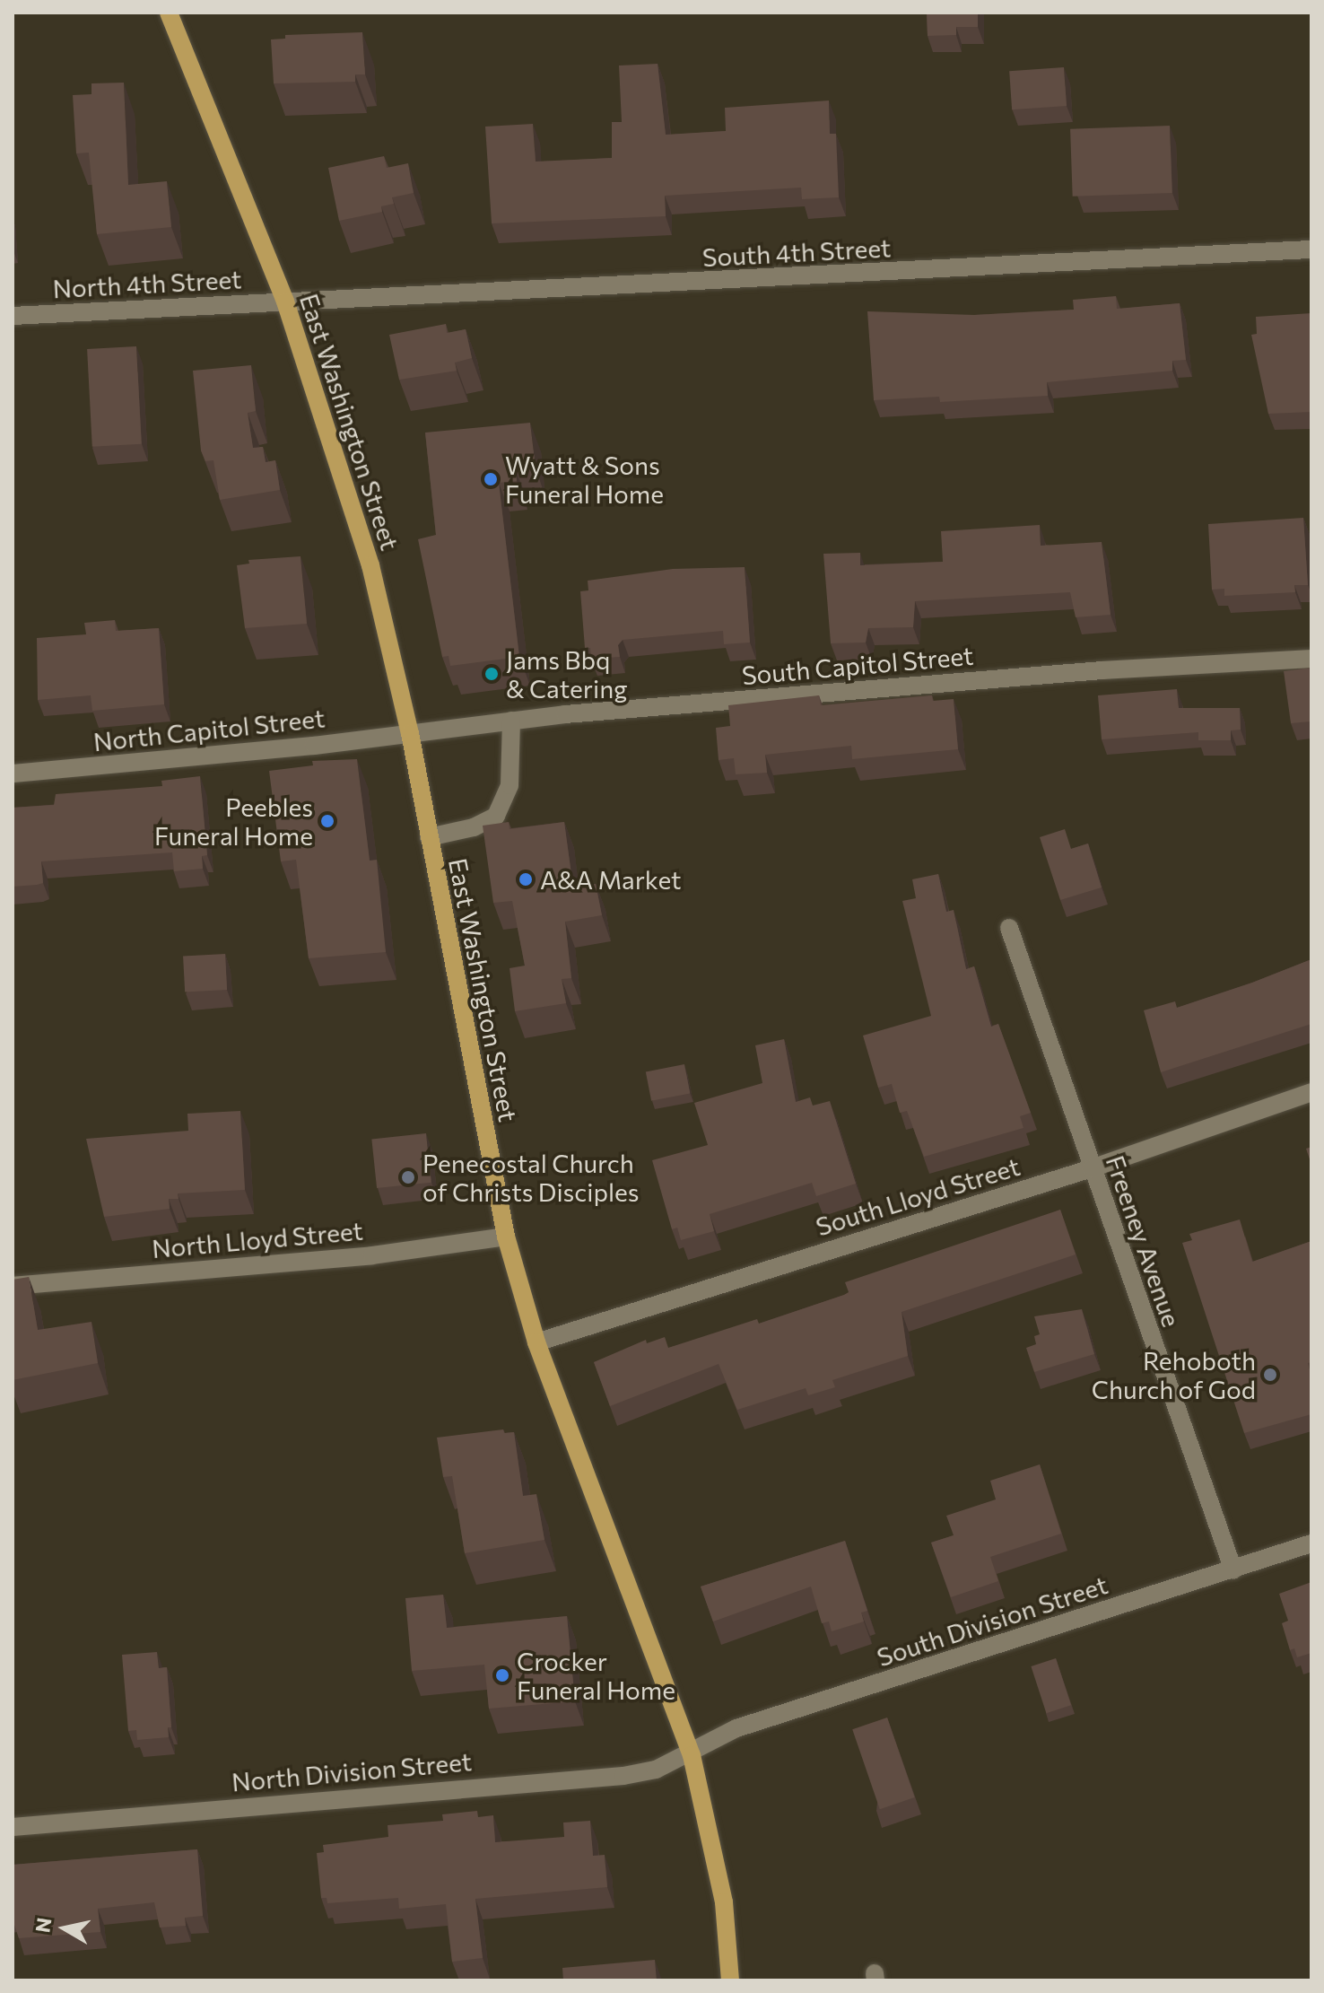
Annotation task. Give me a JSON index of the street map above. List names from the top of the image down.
{
  "streets": {
    "main road": ["East Washington Street"],
    "street": [
      "South 4th Street",
      "North 4th Street",
      "South Capitol Street",
      "North Capitol Street",
      "South Lloyd Street",
      "North Lloyd Street",
      "Freeney Avenue",
      "South Division Street",
      "North Division Street"
    ]
  },
  "crossings": [
    ["South 4th Street", "North 4th Street"],
    ["South 4th Street", "East Washington Street"],
    ["North 4th Street", "East Washington Street"],
    ["East Washington Street", "South Capitol Street"],
    ["East Washington Street", "North Capitol Street"],
    ["East Washington Street", "South Lloyd Street"],
    ["East Washington Street", "North Lloyd Street"],
    ["East Washington Street", "South Division Street"],
    ["East Washington Street", "North Division Street"],
    ["South Capitol Street", "North Capitol Street"],
    ["South Lloyd Street", "Freeney Avenue"],
    ["Freeney Avenue", "South Division Street"],
    ["South Division Street", "North Division Street"]
  ],
  "places": [
    "Wyatt & Sons Funeral Home",
    "Jams Bbq & Catering",
    "Peebles Funeral Home",
    "A&A Market",
    "Penecostal Church of Christs Disciples",
    "Rehoboth Church of God",
    "Crocker Funeral Home"
  ],
  "north": "left"
}
